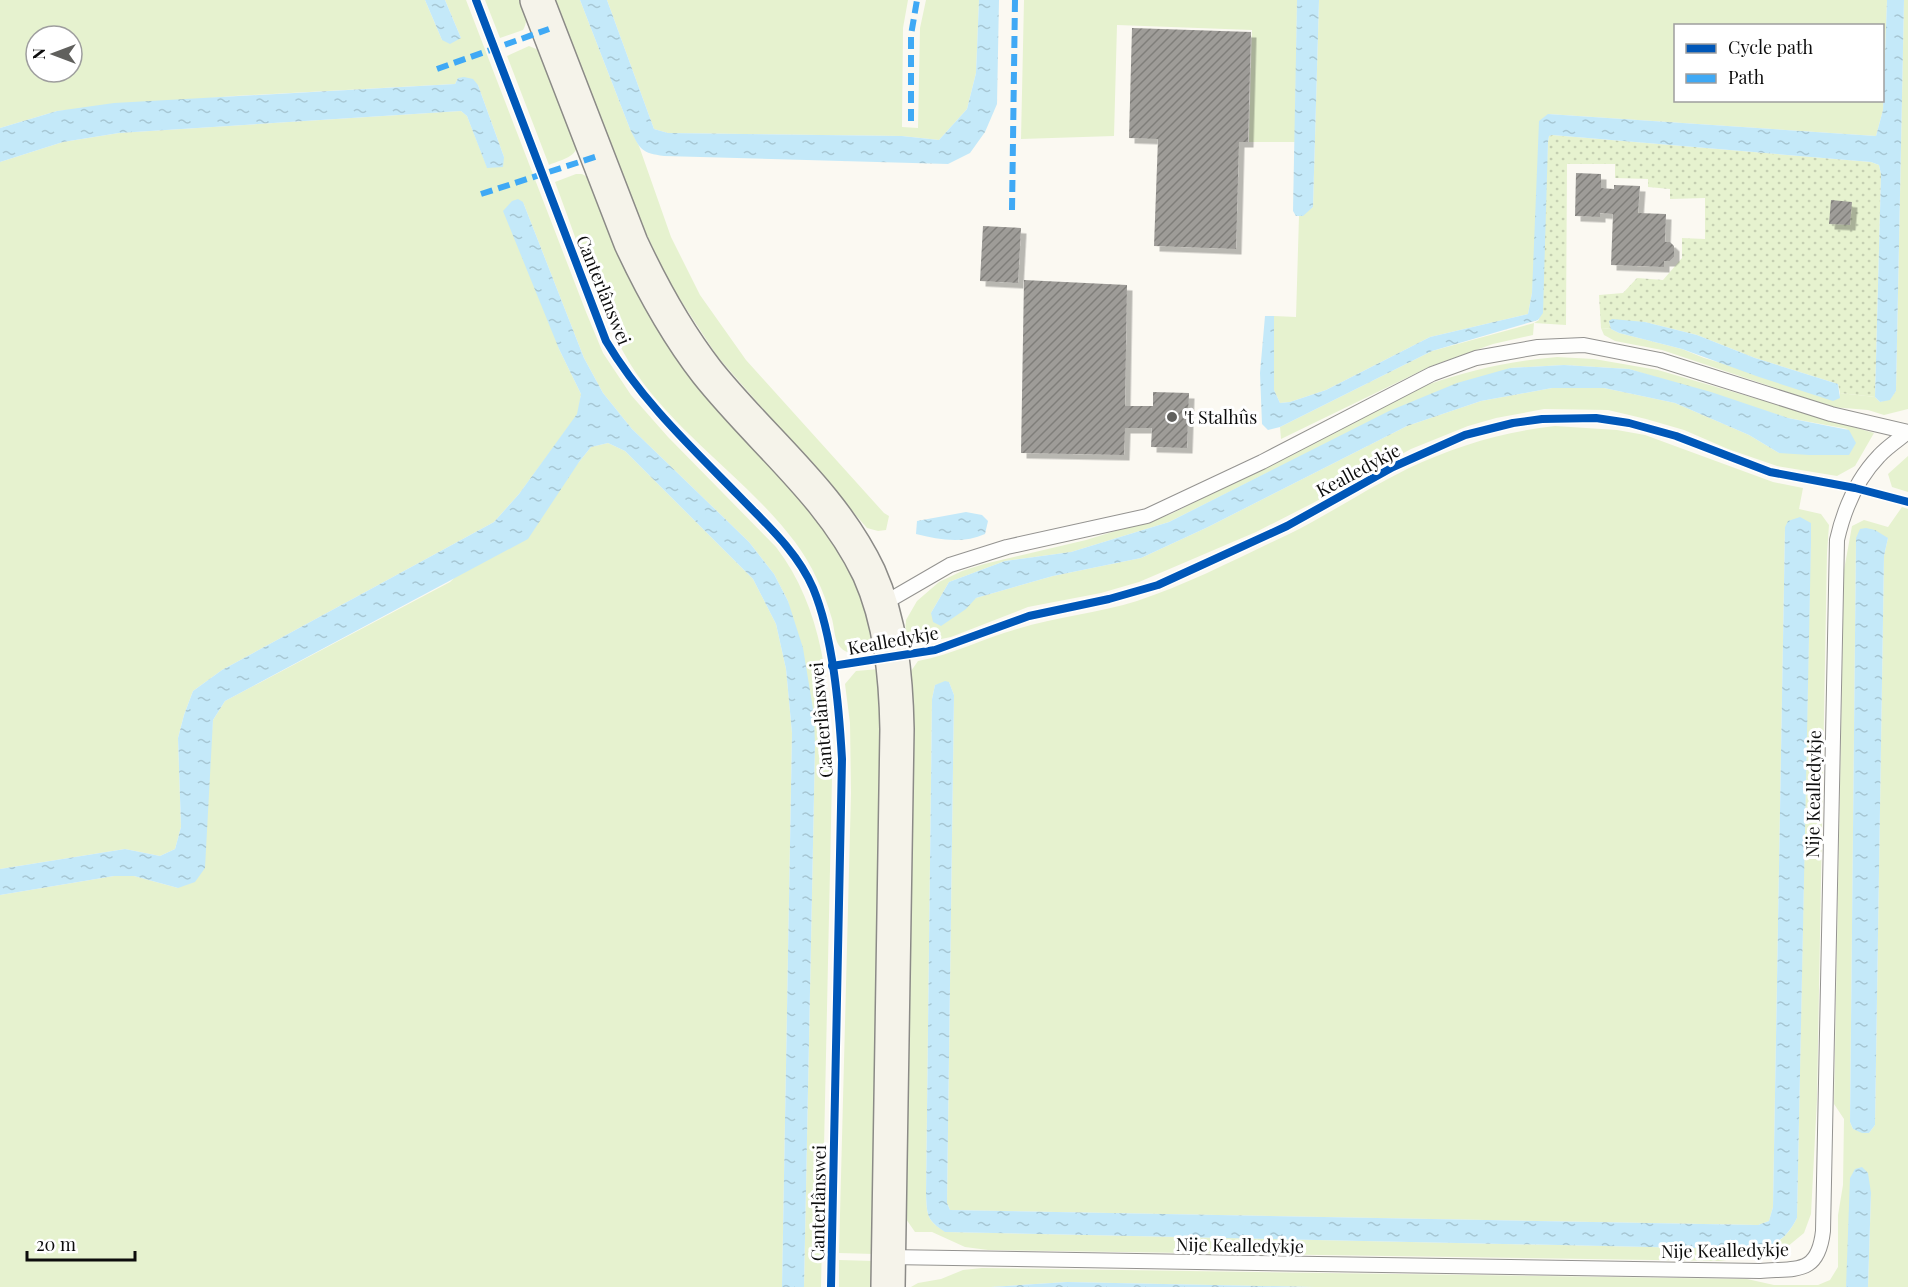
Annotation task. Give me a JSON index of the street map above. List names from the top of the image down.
{
  "streets": {
    "lane": ["Kealledykje", "Nije Kealledykje"],
    "cycle path": ["Canterlânswei"]
  },
  "crossings": [
    ["Kealledykje", "Nije Kealledykje"]
  ],
  "places": ["'t Stalhûs"],
  "legend": ["Cycle path", "Path"],
  "scale_bar": "20 m",
  "north": "left"
}
